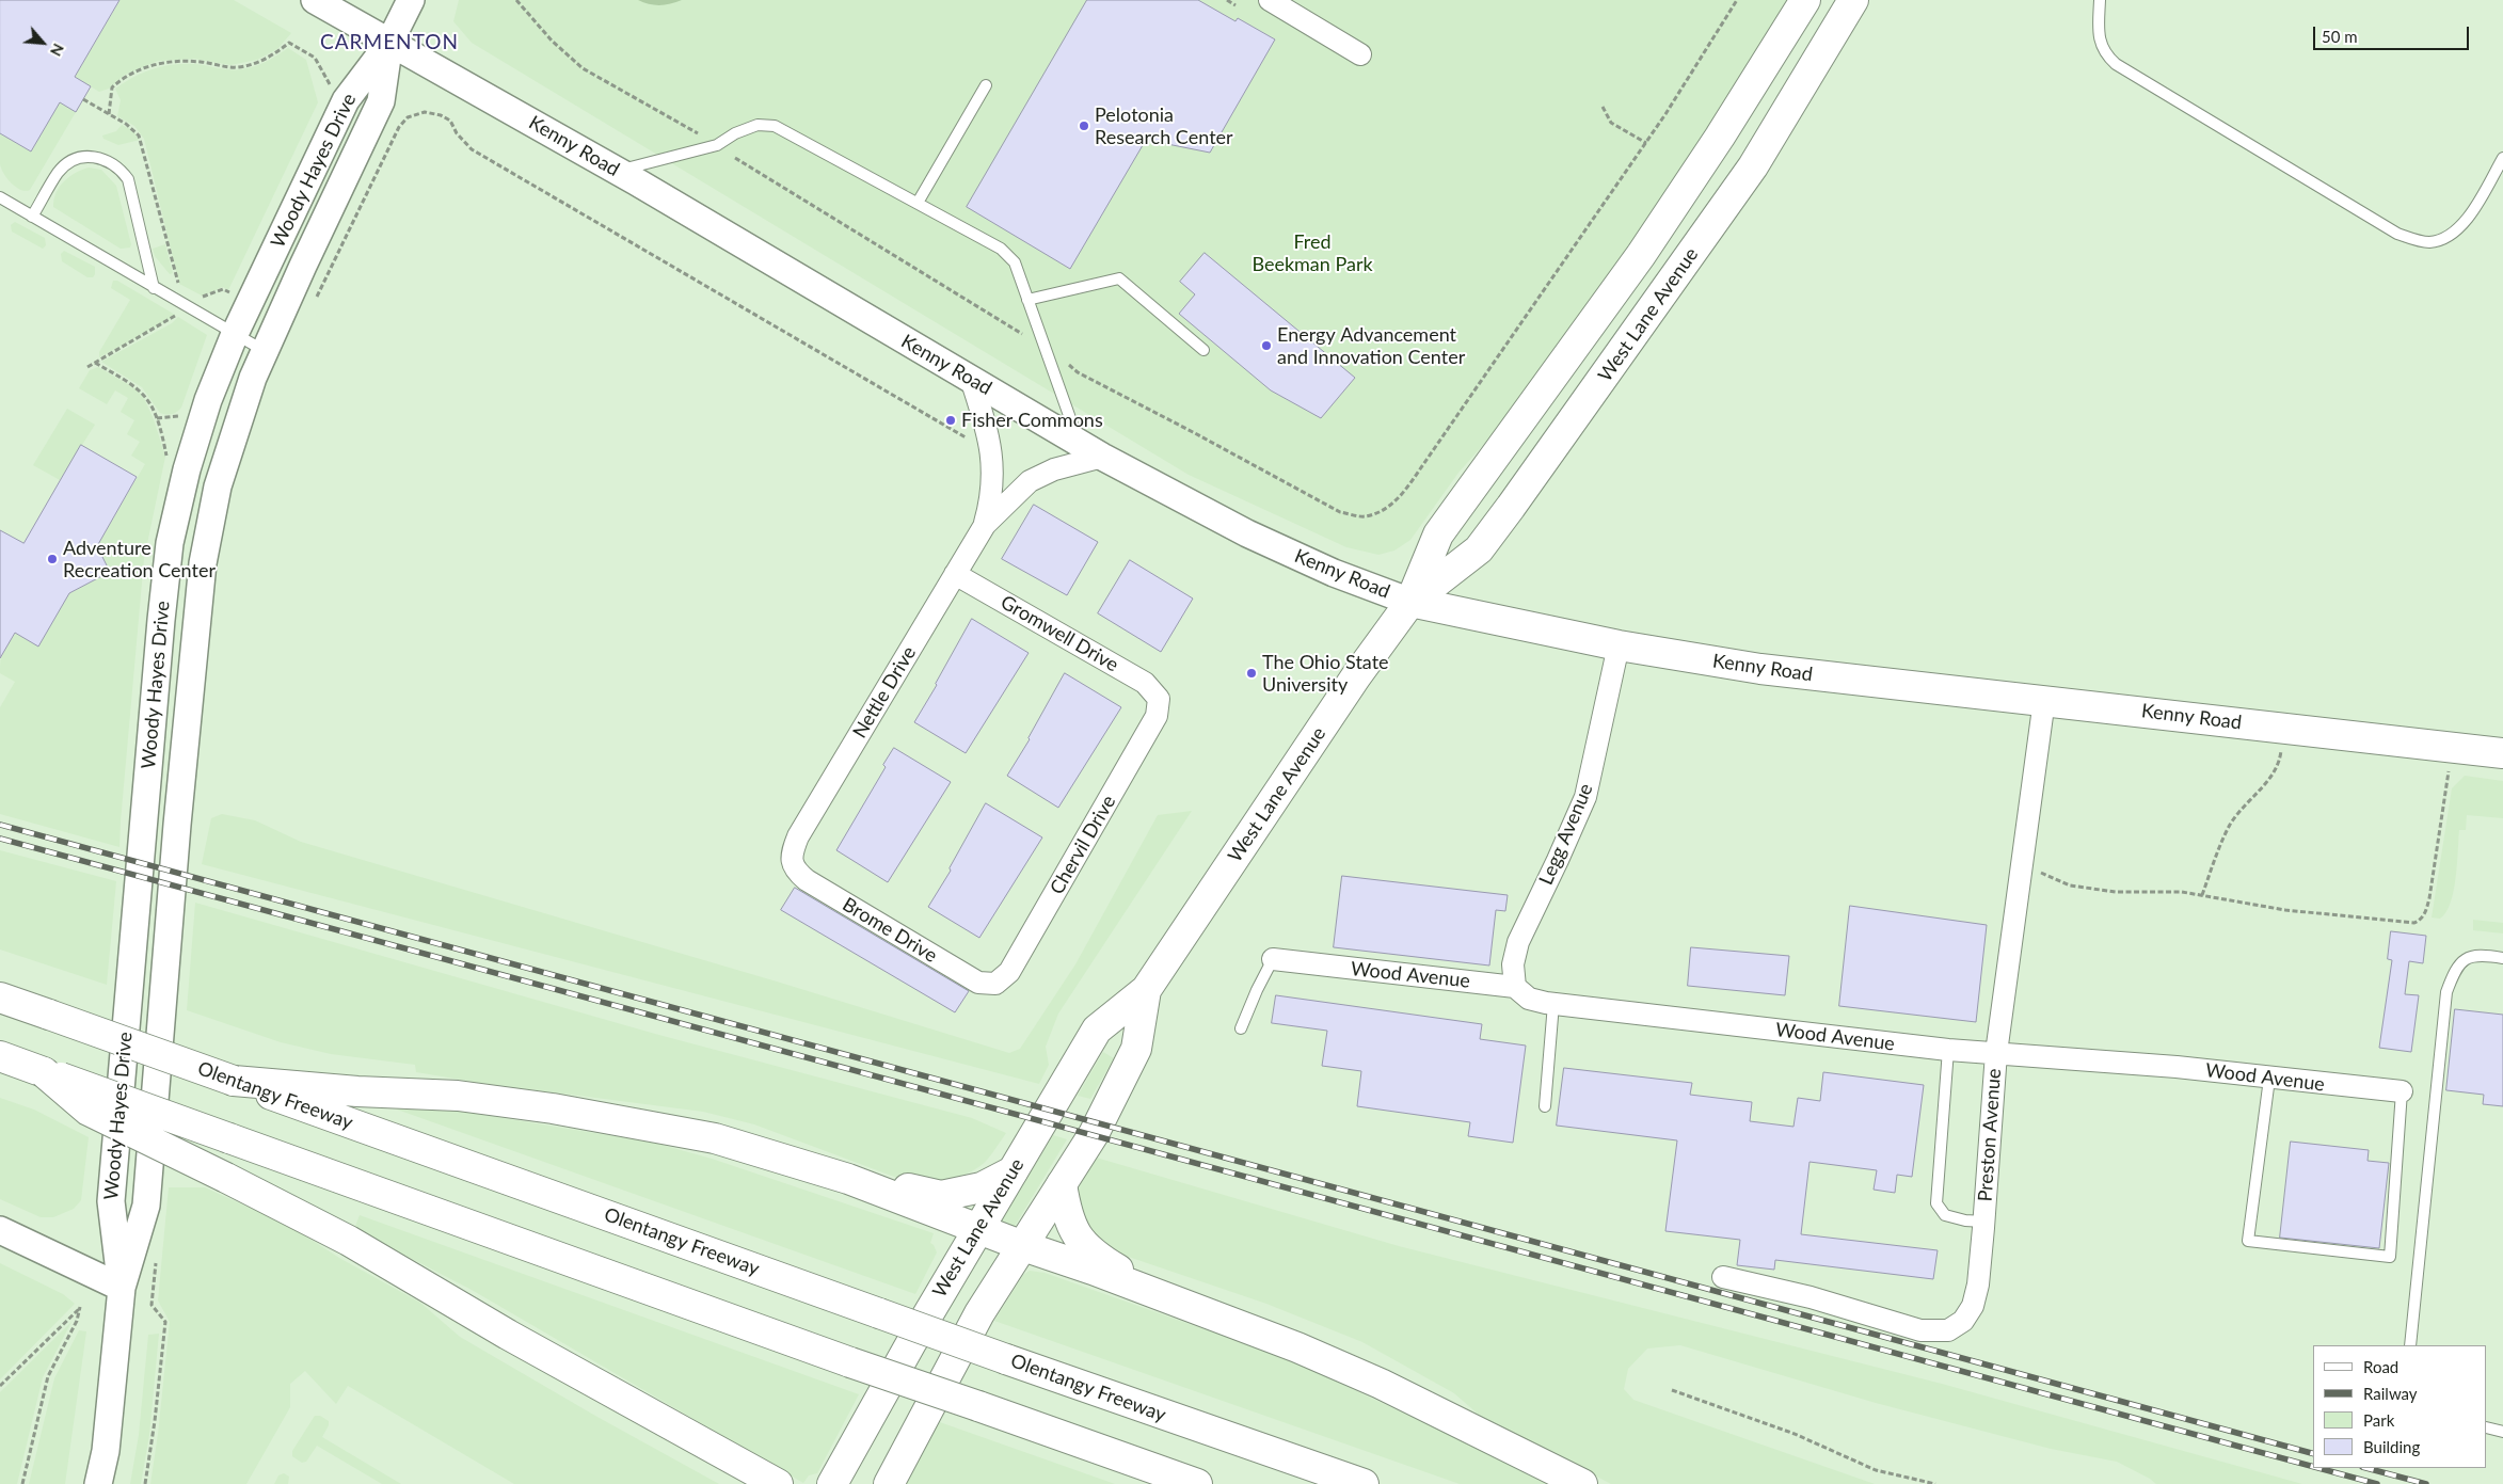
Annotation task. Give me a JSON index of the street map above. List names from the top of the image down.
{
  "streets": {
    "main road": ["Kenny Road", "West Lane Avenue", "Olentangy Freeway"],
    "street": [
      "Woody Hayes Drive",
      "Gromwell Drive",
      "Nettle Drive",
      "Legg Avenue",
      "Chervil Drive",
      "Brome Drive",
      "Wood Avenue",
      "Preston Avenue"
    ]
  },
  "crossings": [
    ["Kenny Road", "Woody Hayes Drive"],
    ["Kenny Road", "West Lane Avenue"],
    ["Kenny Road", "Nettle Drive"],
    ["Kenny Road", "Legg Avenue"],
    ["Kenny Road", "Preston Avenue"],
    ["Gromwell Drive", "Nettle Drive"],
    ["Gromwell Drive", "Chervil Drive"],
    ["Nettle Drive", "Brome Drive"],
    ["Legg Avenue", "Wood Avenue"],
    ["Chervil Drive", "Brome Drive"],
    ["Wood Avenue", "Preston Avenue"]
  ],
  "districts": ["CARMENTON"],
  "parks": ["Fred Beekman Park"],
  "places": [
    "Pelotonia Research Center",
    "Energy Advancement and Innovation Center",
    "Fisher Commons",
    "Adventure Recreation Center",
    "The Ohio State University"
  ],
  "legend": [
    "Road",
    "Railway",
    "Park",
    "Building"
  ],
  "scale_bar": "50 m",
  "north": "bottom right"
}
